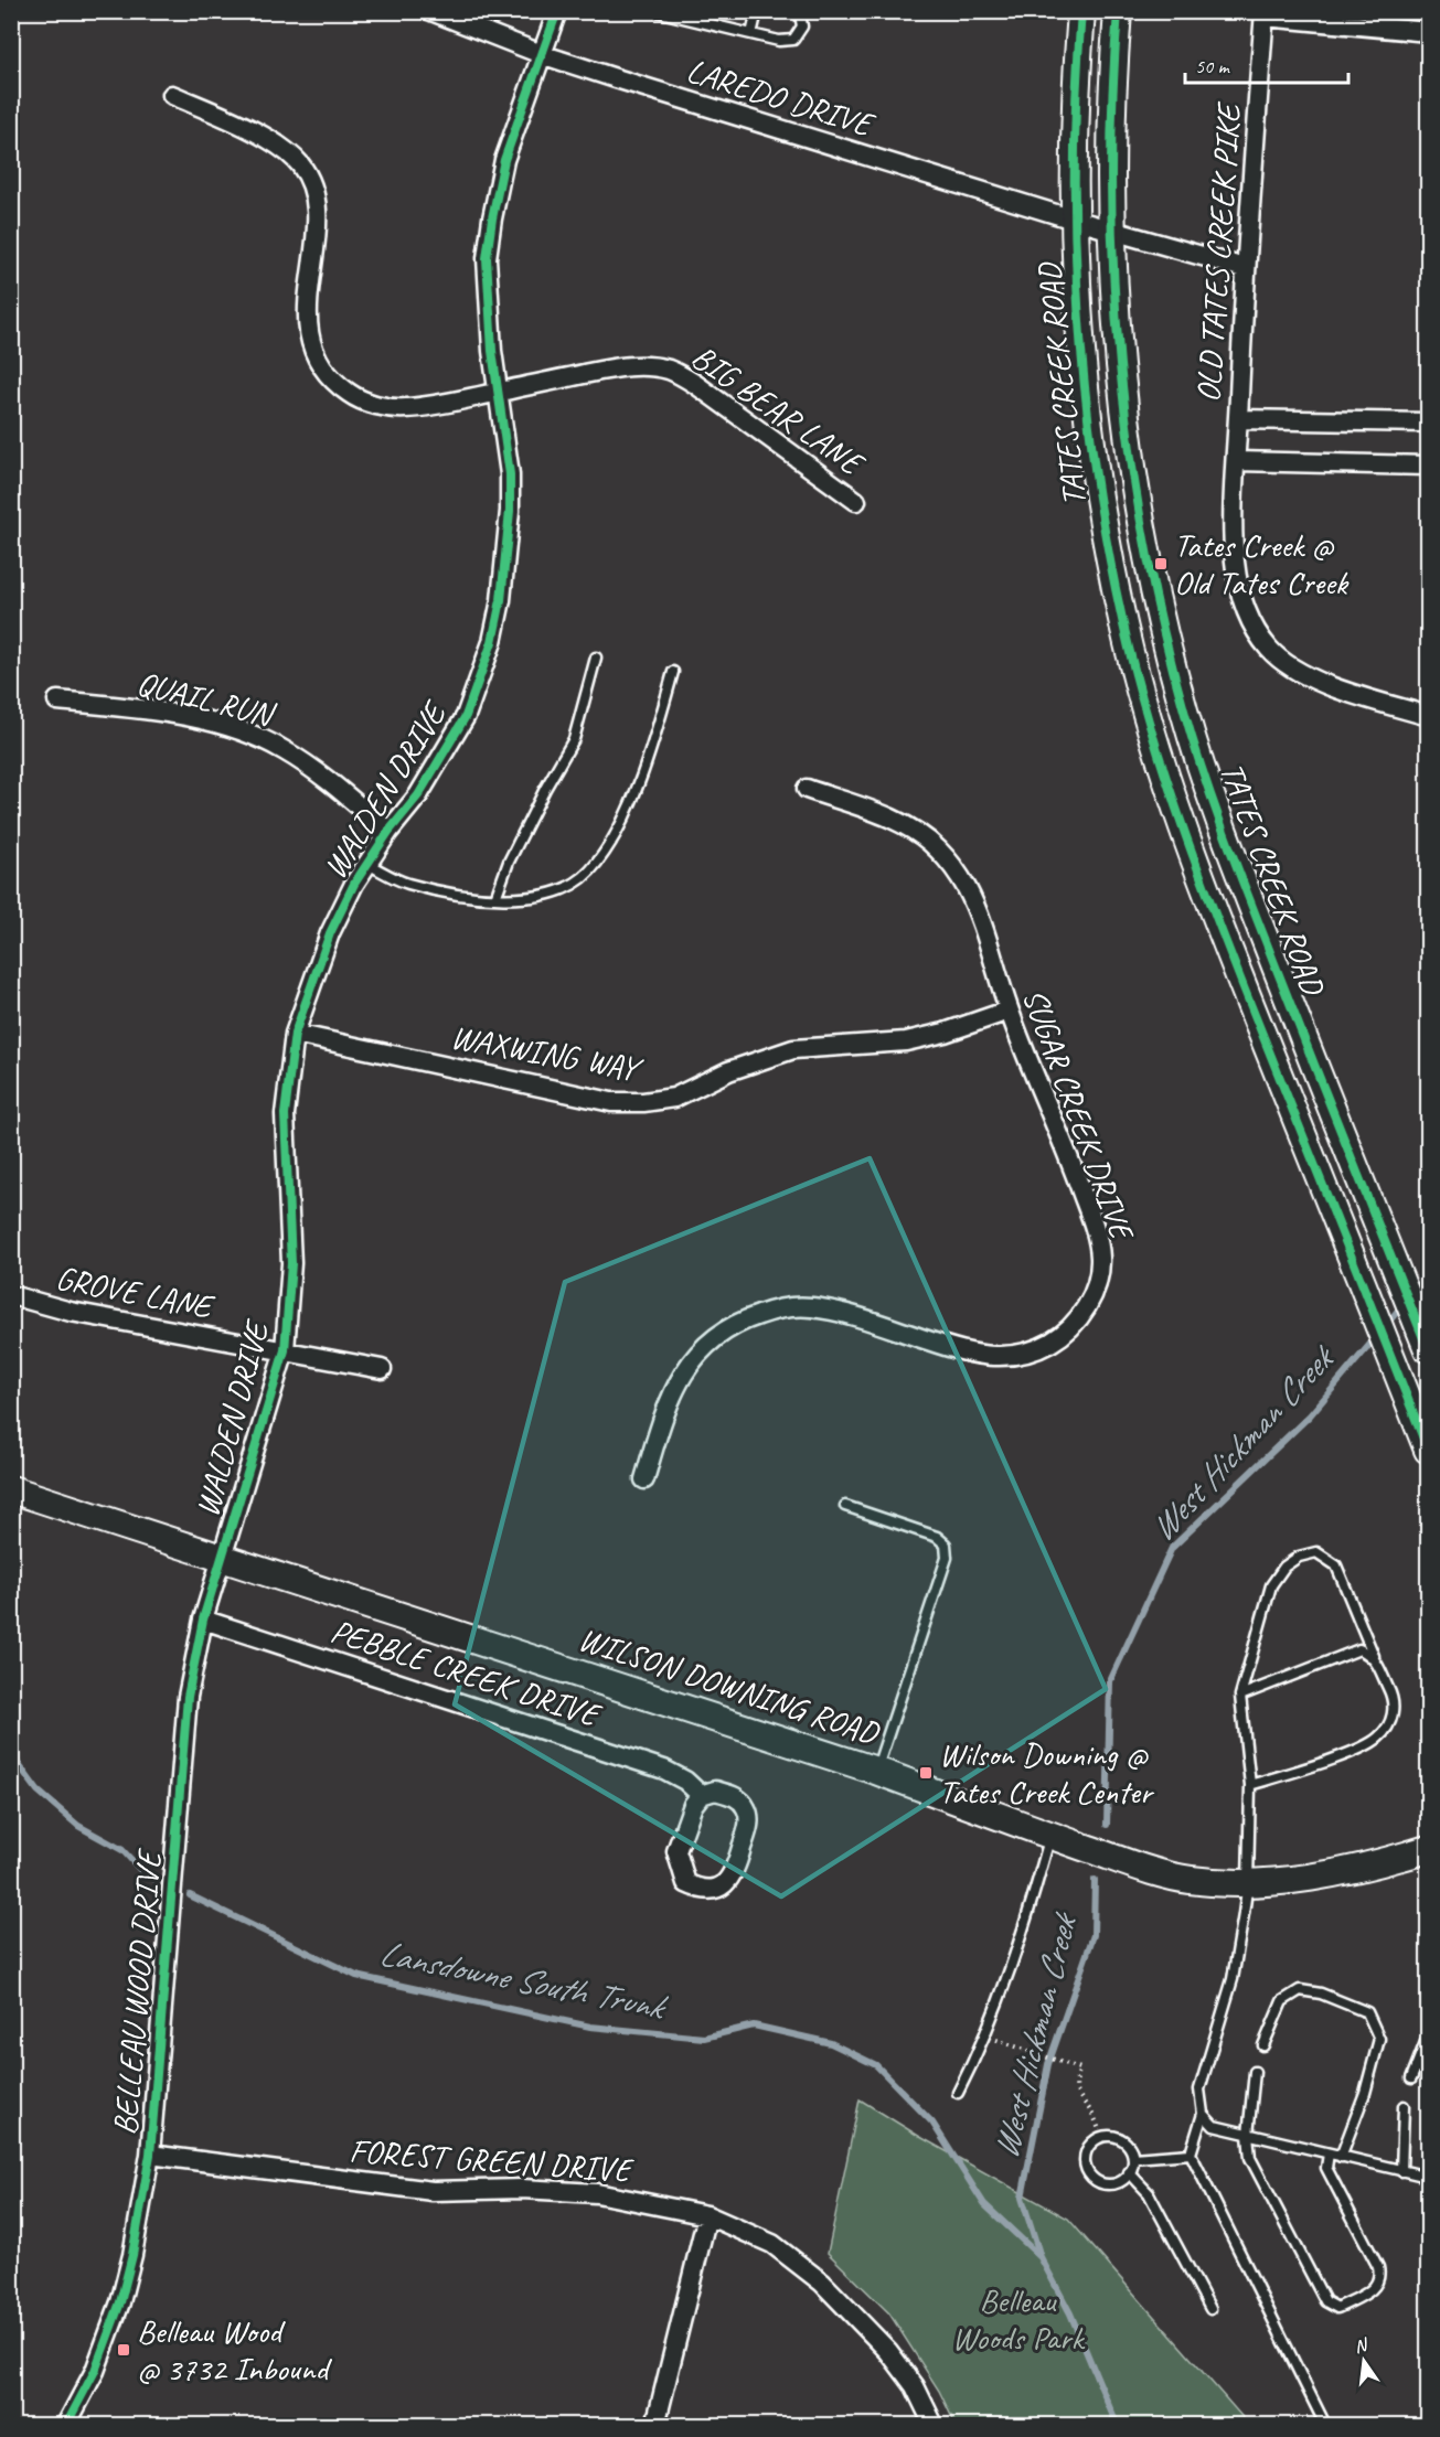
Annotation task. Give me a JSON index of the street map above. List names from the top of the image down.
{
  "streets": {
    "main road": ["TATES CREEK ROAD", "WILSON DOWNING ROAD"],
    "street": [
      "LAREDO DRIVE",
      "OLD TATES CREEK PIKE",
      "BIG BEAR LANE",
      "QUAIL RUN",
      "WALDEN DRIVE",
      "WAXWING WAY",
      "SUGAR CREEK DRIVE",
      "GROVE LANE",
      "PEBBLE CREEK DRIVE",
      "BELLEAU WOOD DRIVE",
      "FOREST GREEN DRIVE"
    ]
  },
  "crossings": [
    ["LAREDO DRIVE", "OLD TATES CREEK PIKE"],
    ["LAREDO DRIVE", "TATES CREEK ROAD"],
    ["LAREDO DRIVE", "WALDEN DRIVE"],
    ["BIG BEAR LANE", "WALDEN DRIVE"],
    ["QUAIL RUN", "WALDEN DRIVE"],
    ["WALDEN DRIVE", "WAXWING WAY"],
    ["WALDEN DRIVE", "GROVE LANE"],
    ["WALDEN DRIVE", "WILSON DOWNING ROAD"],
    ["WALDEN DRIVE", "BELLEAU WOOD DRIVE"],
    ["WAXWING WAY", "SUGAR CREEK DRIVE"],
    ["PEBBLE CREEK DRIVE", "BELLEAU WOOD DRIVE"],
    ["WILSON DOWNING ROAD", "BELLEAU WOOD DRIVE"],
    ["BELLEAU WOOD DRIVE", "FOREST GREEN DRIVE"]
  ],
  "water": ["West Hickman Creek", "Lansdowne South Trunk"],
  "parks": ["Belleau Woods Park"],
  "places": {
    "transit": ["Tates Creek @ Old Tates Creek", "Wilson Downing @ Tates Creek Center", "Belleau Wood @ 3732 Inbound"]
  },
  "scale_bar": "50 m",
  "north": "top"
}
